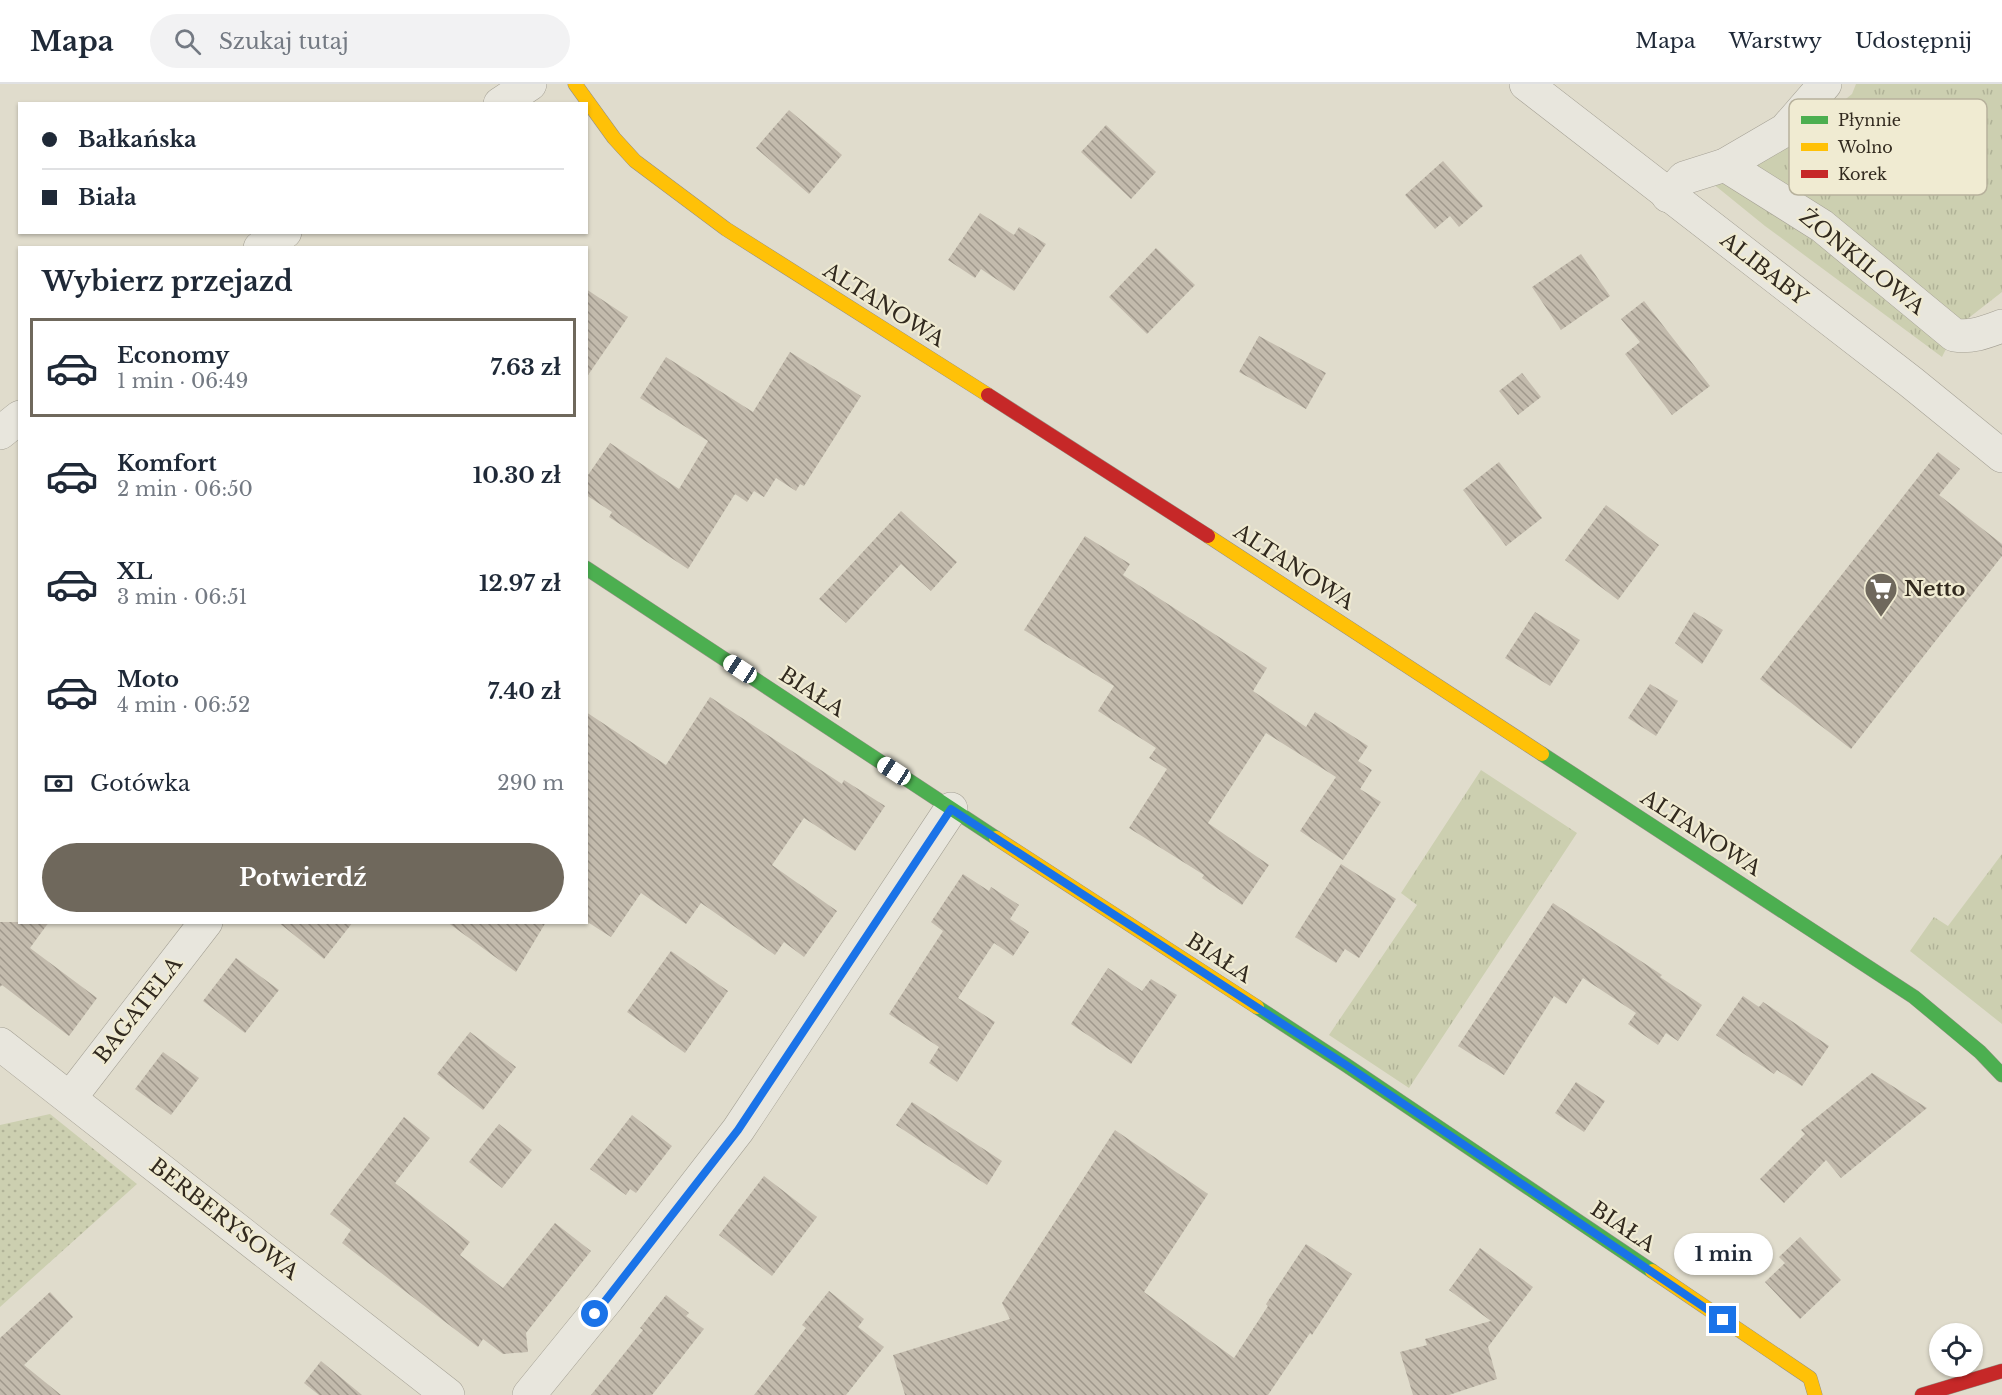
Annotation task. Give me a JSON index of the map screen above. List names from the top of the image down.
{
  "streets": {
    "street": [
      "ŻONKILOWA",
      "ALIBABY",
      "ALTANOWA",
      "BIAŁA",
      "BAGATELA",
      "BERBERYSOWA"
    ]
  },
  "crossings": [
    ["BAGATELA", "BERBERYSOWA"]
  ],
  "places": {
    "supermarket": ["Netto"]
  },
  "legend": ["Płynnie", "Wolno", "Korek"],
  "page": {
    "header": "Mapa",
    "search": "Szukaj tutaj",
    "nav": ["Mapa", "Warstwy", "Udostępnij"],
    "banner": ["Bałkańska", "Biała"],
    "heading": "Wybierz przejazd",
    "list": [
      {
        "name": "Economy",
        "note": "1 min · 06:49",
        "value": "7.63 zł"
      },
      {
        "name": "Komfort",
        "note": "2 min · 06:50",
        "value": "10.30 zł"
      },
      {
        "name": "XL",
        "note": "3 min · 06:51",
        "value": "12.97 zł"
      },
      {
        "name": "Moto",
        "note": "4 min · 06:52",
        "value": "7.40 zł"
      }
    ],
    "pay": ["Gotówka", "290 m"],
    "buttons": "Potwierdź",
    "bubble": "1 min"
  }
}
